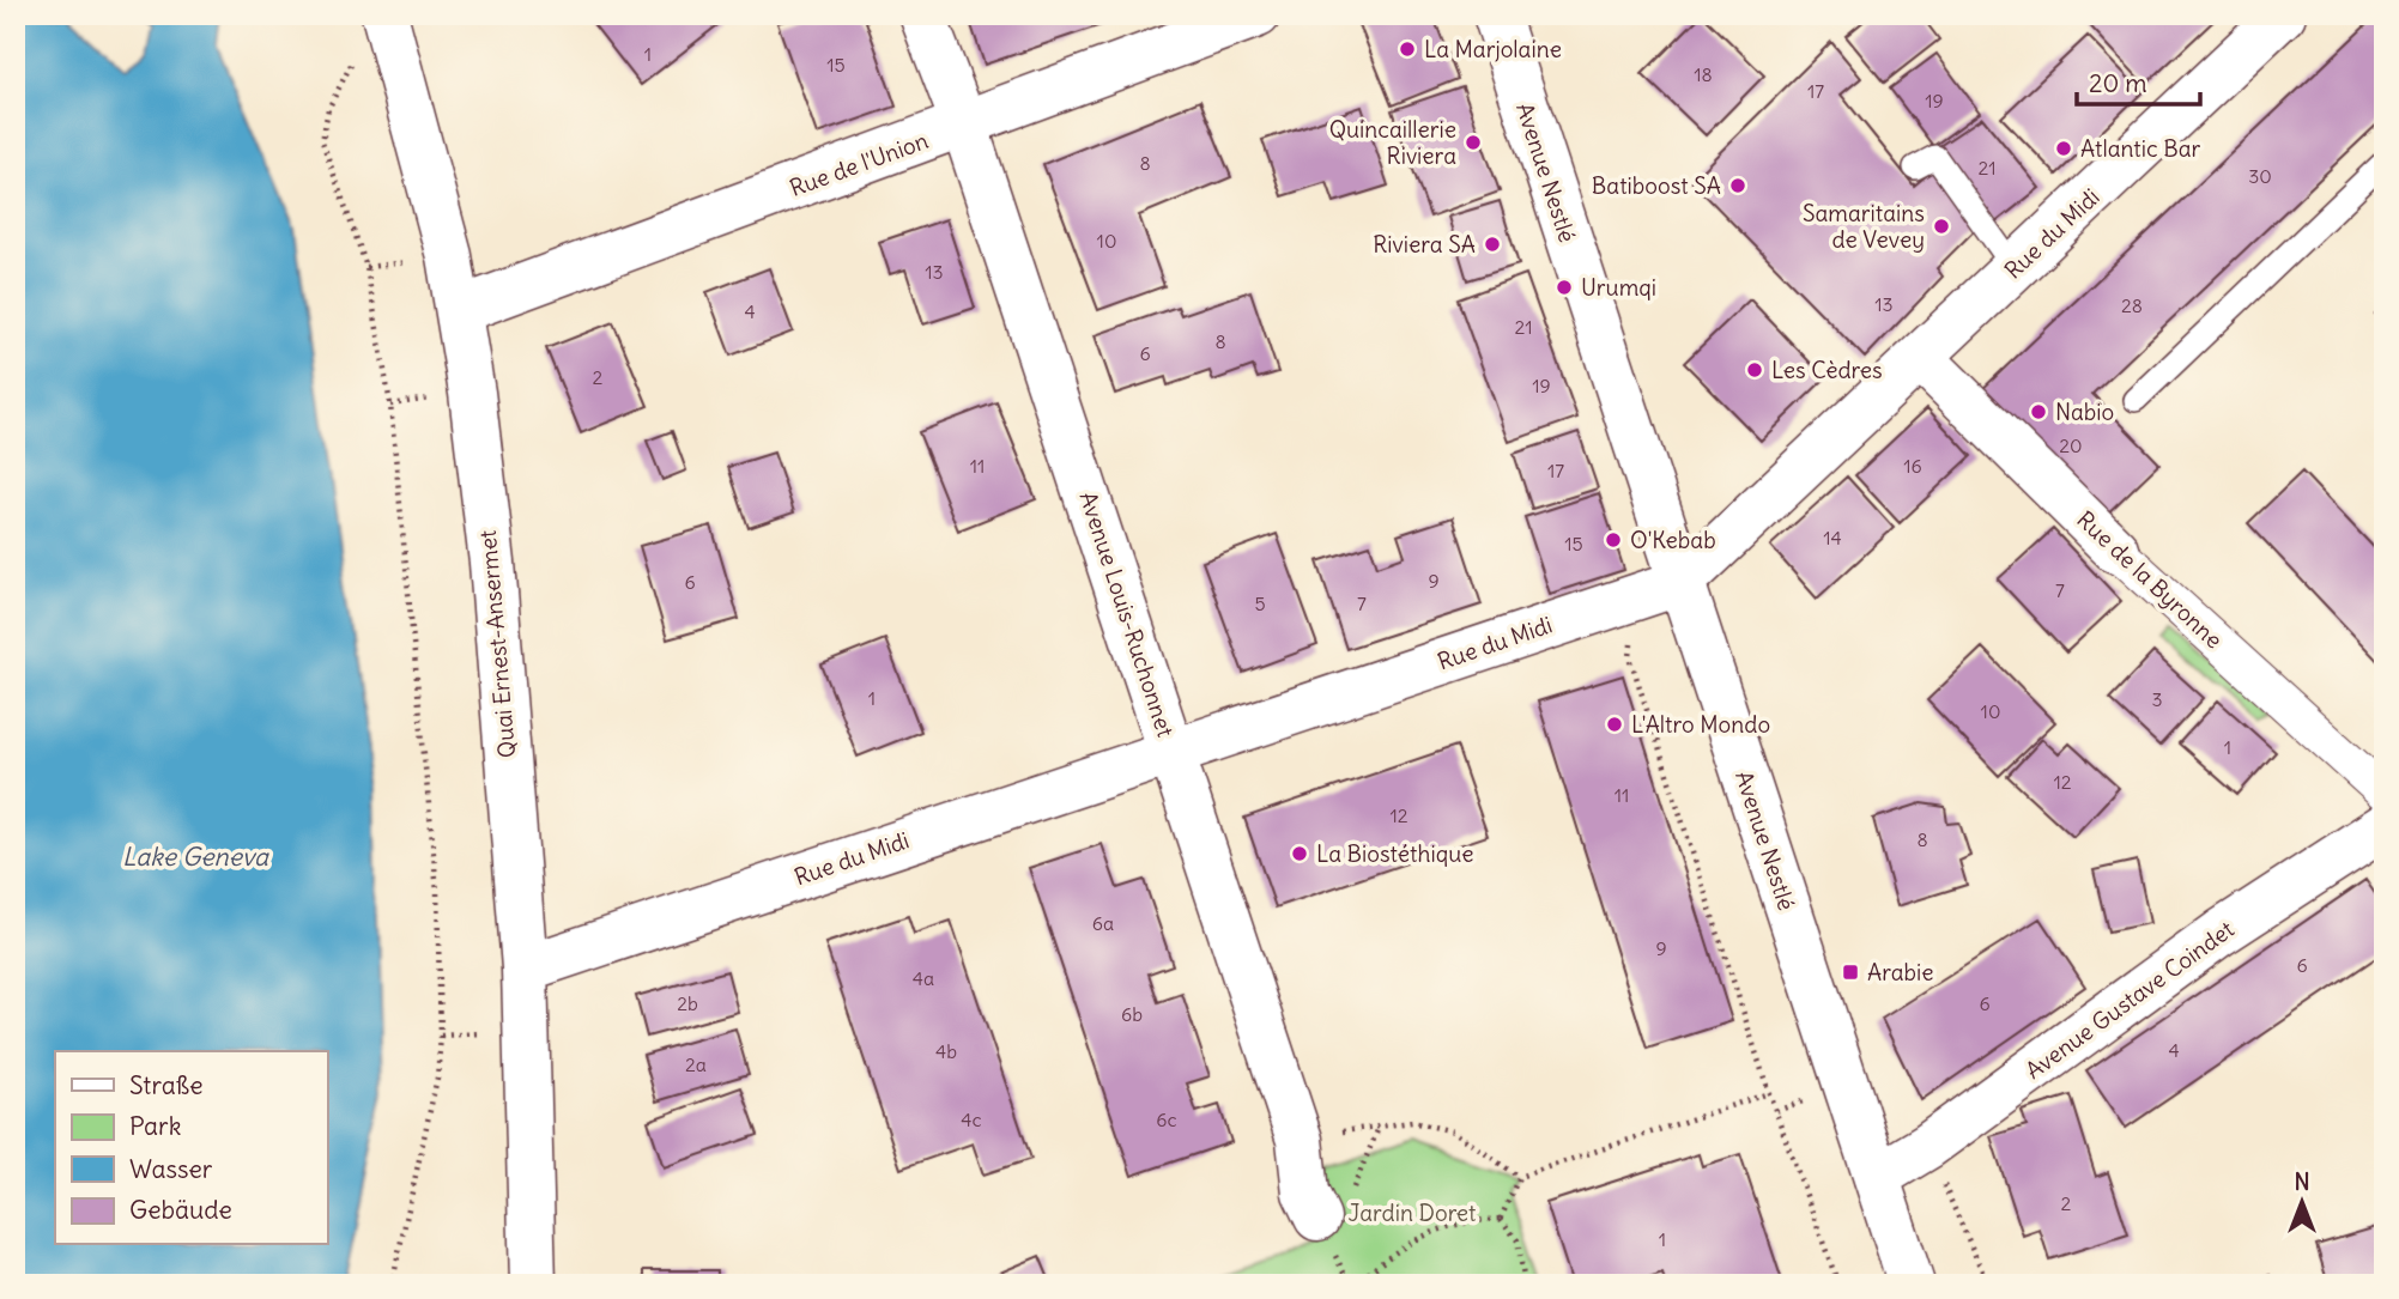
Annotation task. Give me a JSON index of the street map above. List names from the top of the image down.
{
  "streets": {
    "street": [
      "Rue de l'Union",
      "Avenue Nestlé",
      "Rue du Midi",
      "Rue de la Byronne",
      "Avenue Louis-Ruchonnet",
      "Quai Ernest-Ansermet",
      "Avenue Gustave Coindet"
    ]
  },
  "crossings": [
    ["Rue de l'Union", "Avenue Louis-Ruchonnet"],
    ["Rue de l'Union", "Quai Ernest-Ansermet"],
    ["Avenue Nestlé", "Rue du Midi"],
    ["Avenue Nestlé", "Avenue Gustave Coindet"],
    ["Rue du Midi", "Rue de la Byronne"],
    ["Rue du Midi", "Avenue Louis-Ruchonnet"],
    ["Rue du Midi", "Quai Ernest-Ansermet"]
  ],
  "water": ["Lake Geneva"],
  "parks": ["Jardin Doret"],
  "places": {
    "other": [
      "La Marjolaine",
      "Quincaillerie Riviera",
      "Atlantic Bar",
      "Batiboost SA",
      "Samaritains de Vevey",
      "Riviera SA",
      "Urumqi",
      "Les Cèdres",
      "Nabio",
      "O'Kebab",
      "L'Altro Mondo",
      "La Biostéthique"
    ],
    "transit": ["Arabie"]
  },
  "house_numbers": [
    "1",
    "15",
    "18",
    "17",
    "19",
    "8",
    "21",
    "30",
    "10",
    "13",
    "13",
    "28",
    "4",
    "21",
    "8",
    "6",
    "2",
    "19",
    "20",
    "11",
    "16",
    "17",
    "14",
    "15",
    "9",
    "6",
    "7",
    "5",
    "7",
    "1",
    "3",
    "10",
    "1",
    "12",
    "11",
    "12",
    "8",
    "6a",
    "9",
    "6",
    "4a",
    "2b",
    "6",
    "6b",
    "4",
    "4b",
    "2a",
    "4c",
    "6c",
    "2",
    "1"
  ],
  "legend": [
    "Straße",
    "Park",
    "Wasser",
    "Gebäude"
  ],
  "scale_bar": "20 m",
  "north": "top"
}
